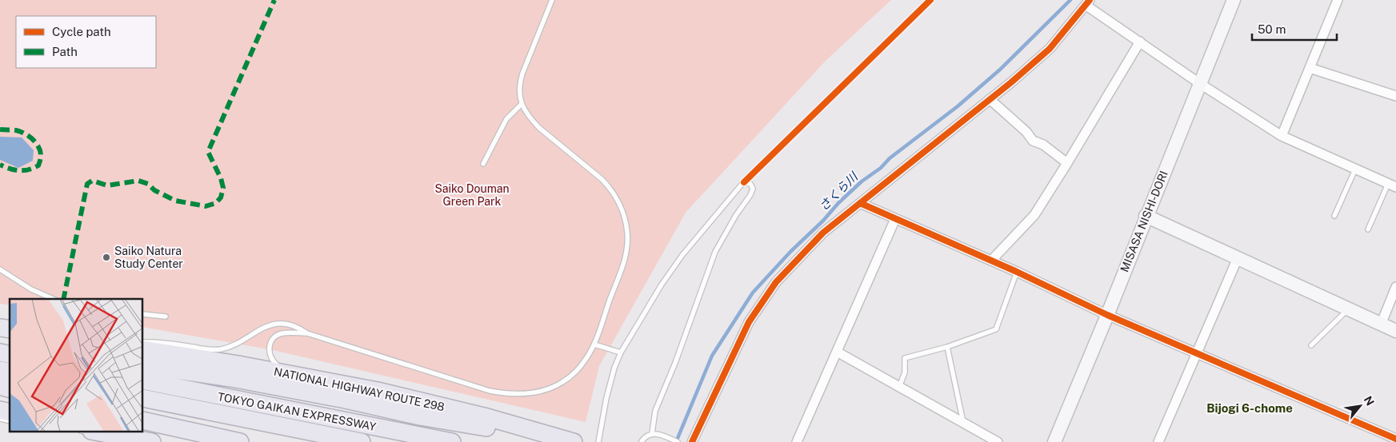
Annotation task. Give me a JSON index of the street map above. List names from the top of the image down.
{
  "streets": {
    "highway": ["NATIONAL HIGHWAY ROUTE 298", "TOKYO GAIKAN EXPRESSWAY"],
    "street": ["MISASA NISHI-DORI"]
  },
  "districts": ["Bijogi 6-chome"],
  "water": ["さくら川"],
  "parks": ["Saiko Douman Green Park"],
  "places": ["Saiko Natura Study Center"],
  "legend": ["Cycle path", "Path"],
  "scale_bar": "50 m",
  "north": "top right"
}
